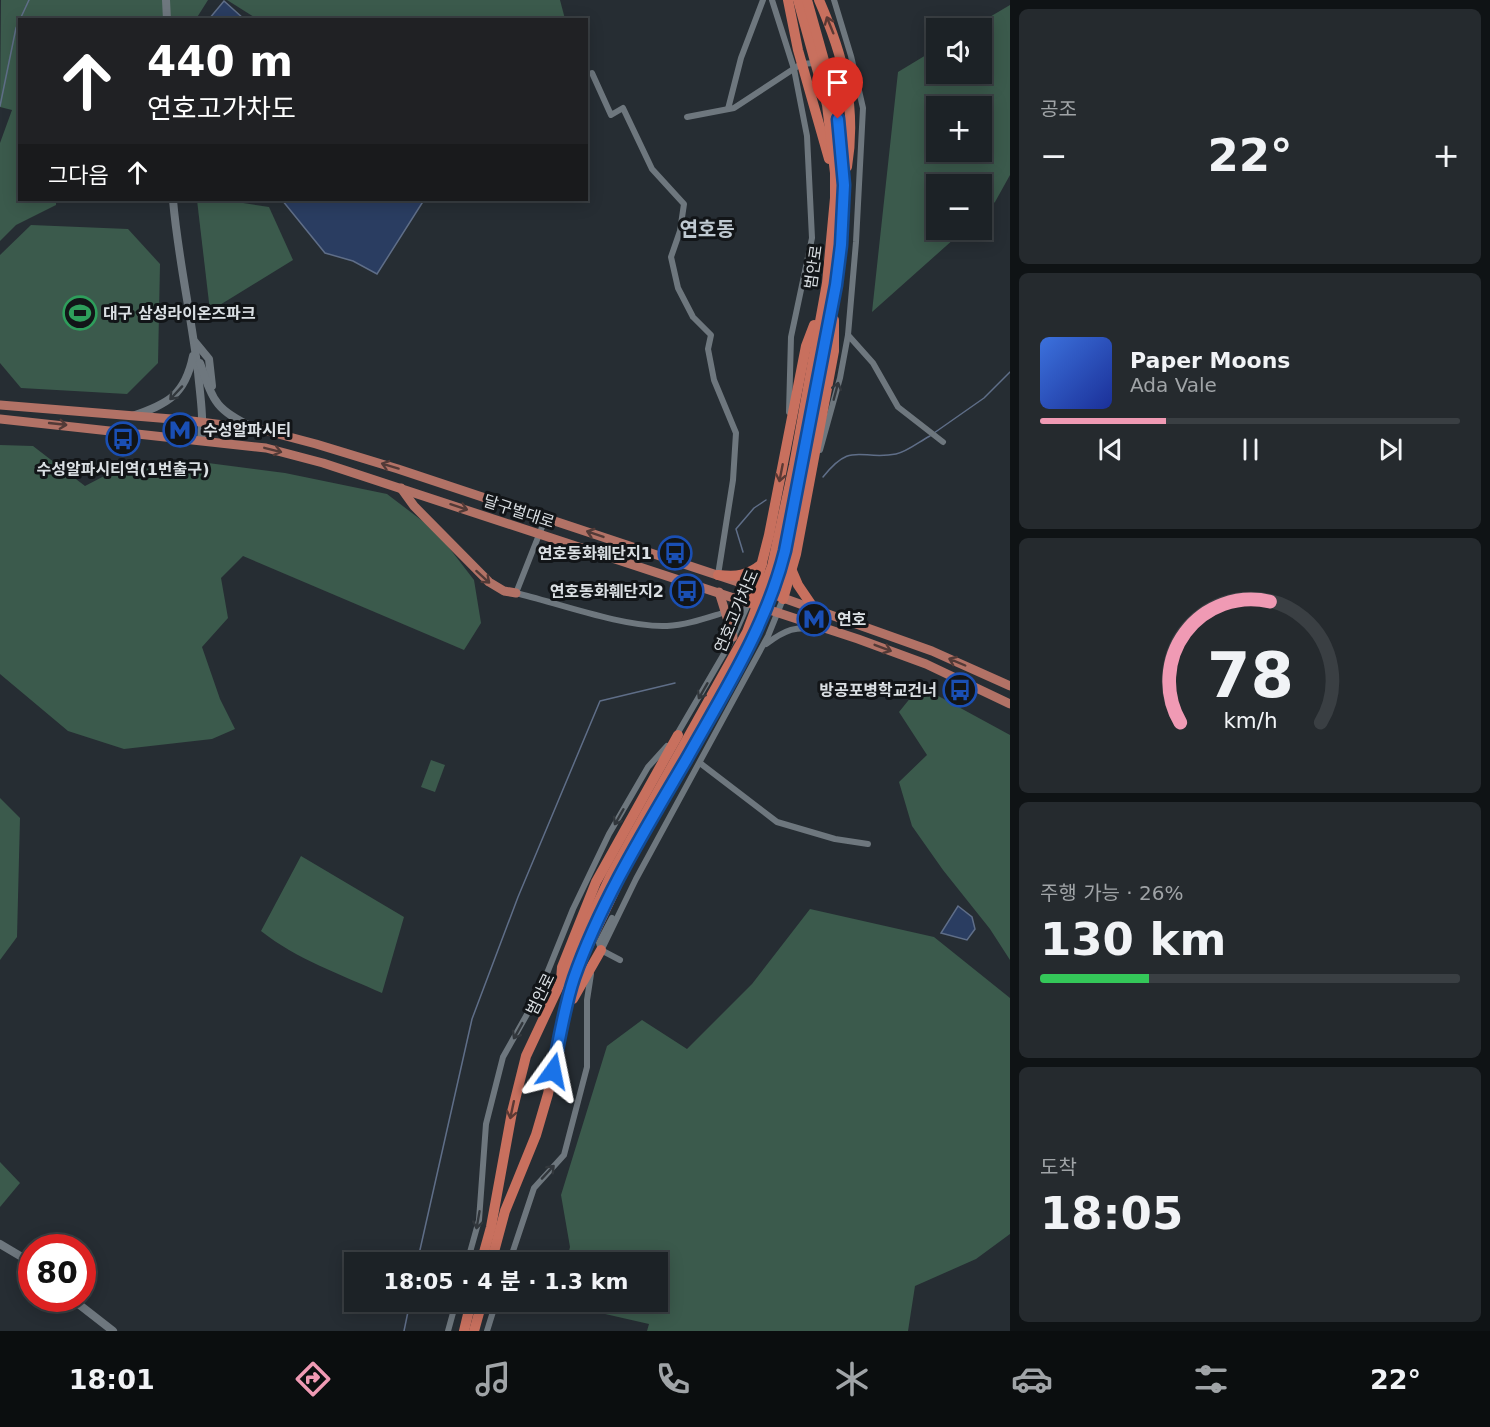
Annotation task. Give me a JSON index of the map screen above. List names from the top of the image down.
{
  "streets": {
    "highway": ["범안로", "연호고가차도"],
    "main road": ["달구벌대로"]
  },
  "crossings": [
    ["범안로", "연호고가차도"]
  ],
  "districts": ["연호동"],
  "places": {
    "sports": ["대구 삼성라이온즈파크"],
    "metro station": ["수성알파시티", "연호"],
    "bus stop": [
      "수성알파시티역(1번출구)",
      "연호동화훼단지1",
      "연호동화훼단지2",
      "방공포병학교건너"
    ]
  },
  "page": {
    "tile": [
      "공조",
      ["주행 가능 · 26%", "130 km"],
      ["도착", "18:05"]
    ],
    "map_buttons": ["+", "−"],
    "turn": ["440 m", "연호고가차도"],
    "heat": ["−", "22°", "+"],
    "then": "그다음",
    "song": ["Paper Moons", "Ada Vale"],
    "limit": "80",
    "trip": "18:05 · 4 분 · 1.3 km",
    "tabs": ["18:01", "22°"],
    "gauge": ["78", "km/h"]
  }
}
